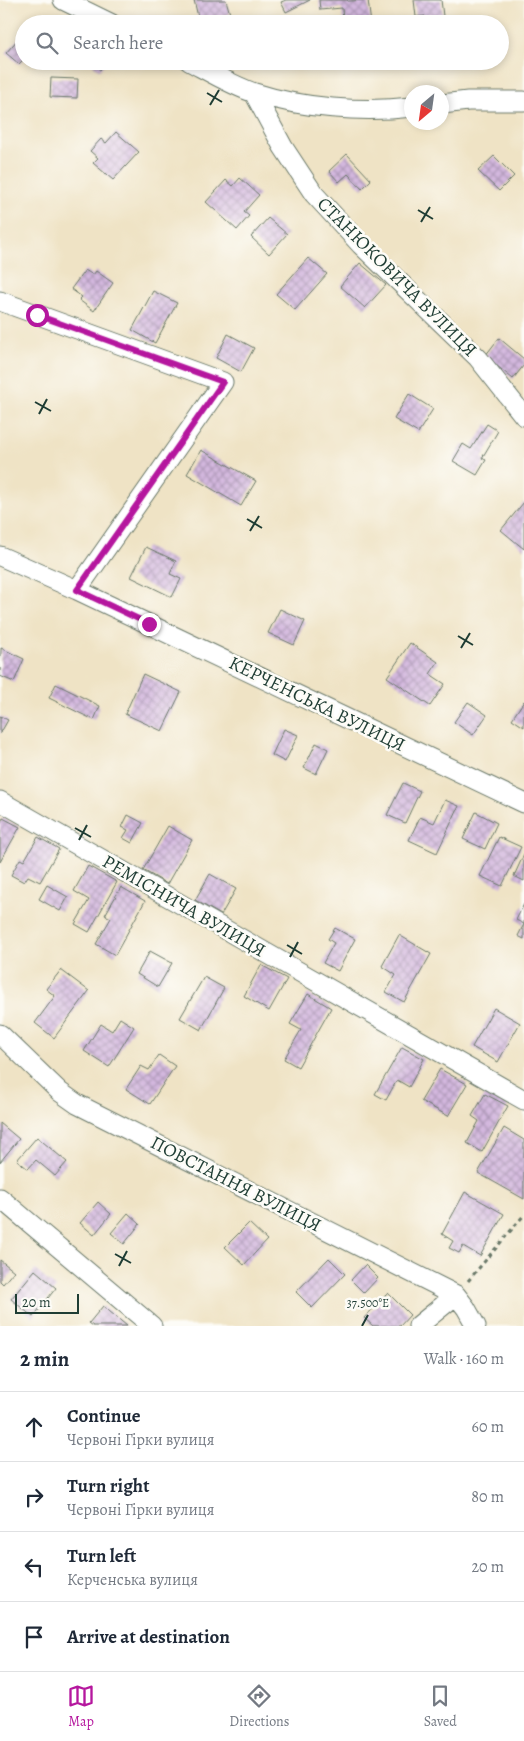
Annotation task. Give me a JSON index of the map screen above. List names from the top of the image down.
{
  "streets": {
    "street": [
      "СТАНЮКОВИЧА ВУЛИЦЯ",
      "КЕРЧЕНСЬКА ВУЛИЦЯ",
      "РЕМІСНИЧА ВУЛИЦЯ",
      "ПОВСТАННЯ ВУЛИЦЯ"
    ]
  },
  "scale_bar": "20 m",
  "north": "bottom left",
  "page": {
    "search": "Search here",
    "scale": "20 m",
    "heading": ["2 min", "Walk · 160 m"],
    "list": [
      ["Continue", "Червоні Гірки вулиця", "60 m"],
      ["Turn right", "Червоні Гірки вулиця", "80 m"],
      ["Turn left", "Керченська вулиця", "20 m"],
      "Arrive at destination"
    ],
    "nav": ["Map", "Directions", "Saved"]
  },
  "coordinates": ["37.500°E"]
}
